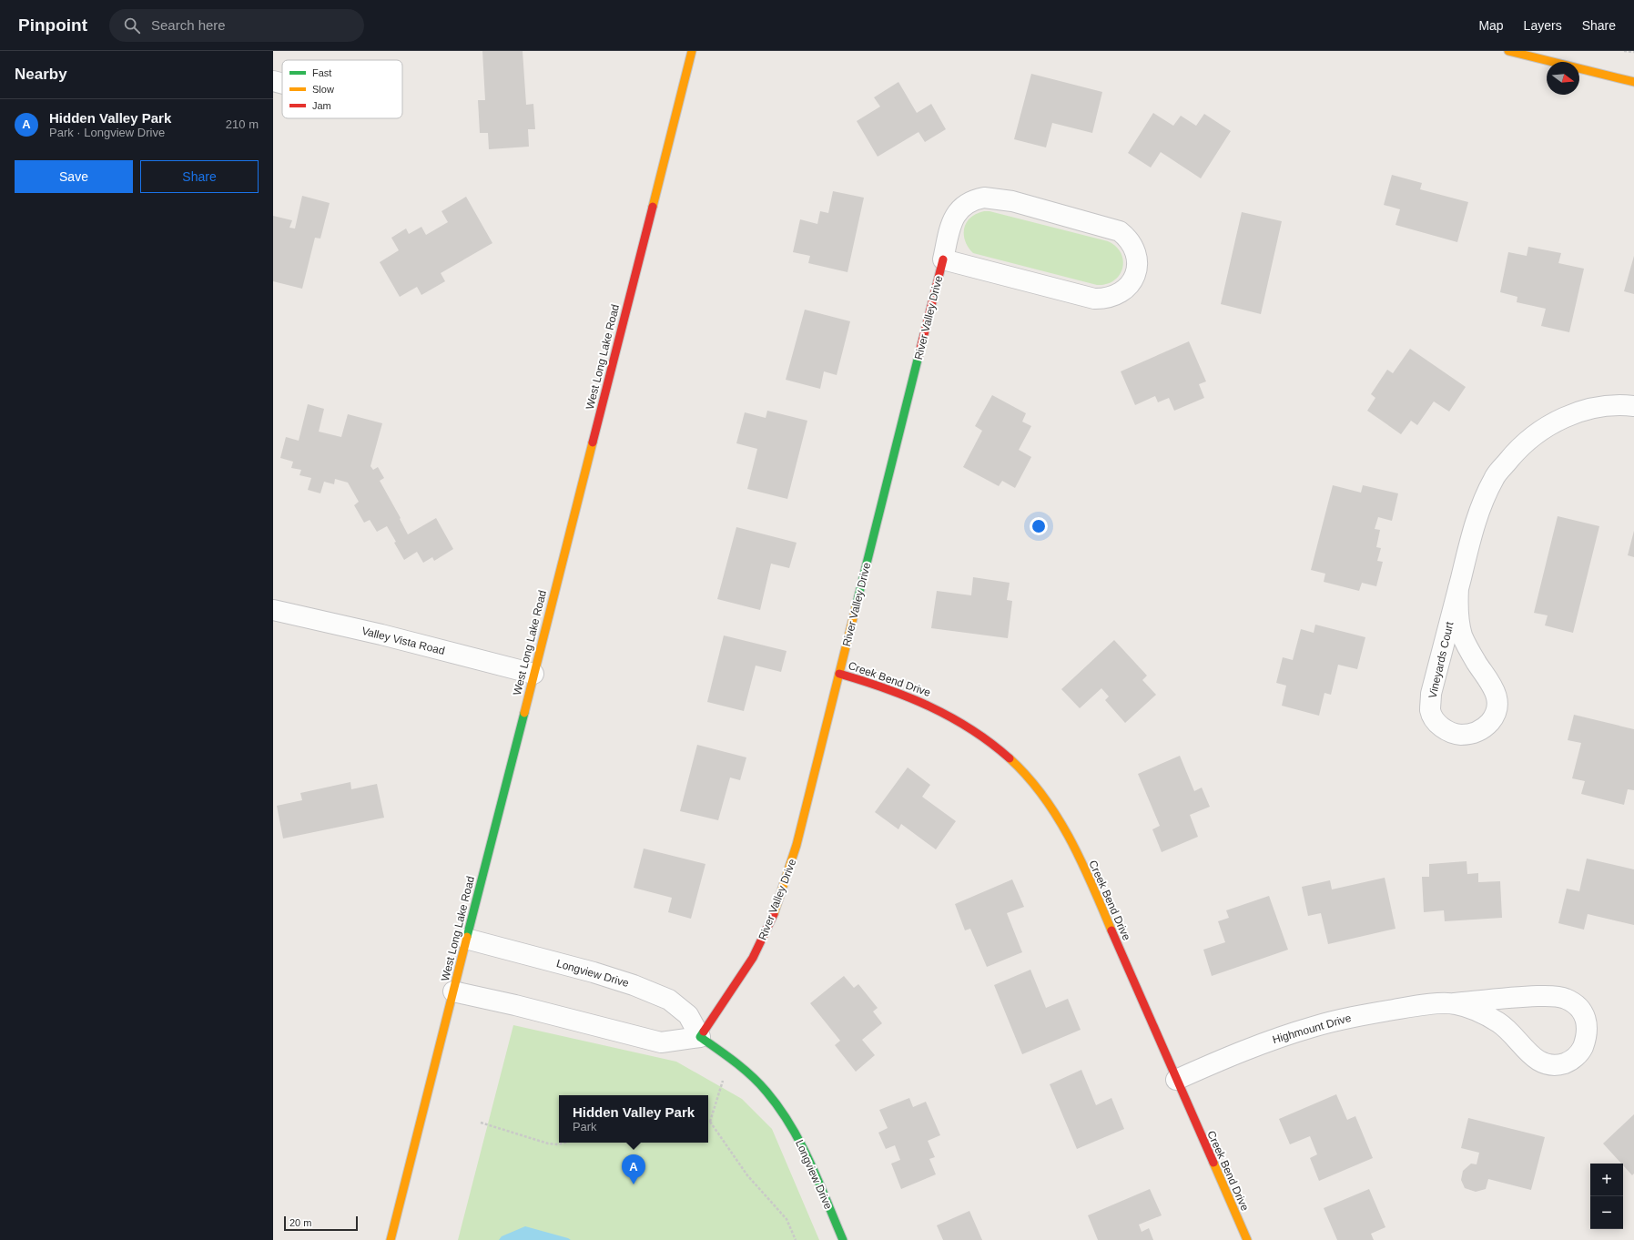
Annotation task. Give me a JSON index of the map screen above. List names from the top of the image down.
{
  "streets": {
    "street": [
      "River Valley Drive",
      "West Long Lake Road",
      "Valley Vista Road",
      "Vineyards Court",
      "Creek Bend Drive",
      "Longview Drive",
      "Highmount Drive"
    ]
  },
  "crossings": [
    ["River Valley Drive", "Creek Bend Drive"],
    ["River Valley Drive", "Longview Drive"],
    ["West Long Lake Road", "Valley Vista Road"],
    ["West Long Lake Road", "Longview Drive"],
    ["Creek Bend Drive", "Highmount Drive"]
  ],
  "legend": ["Fast", "Slow", "Jam"],
  "scale_bar": "20 m",
  "north": "right",
  "page": {
    "header": "Pinpoint",
    "search": "Search here",
    "nav": ["Map", "Layers", "Share"],
    "heading": "Nearby",
    "list": [
      {
        "mark": "A",
        "name": "Hidden Valley Park",
        "note": "Park · Longview Drive",
        "value": "210 m"
      }
    ],
    "buttons": ["Save", "Share"],
    "popup": ["Hidden Valley Park", "Park"],
    "pins": "A",
    "map_buttons": ["+", "−"],
    "scale": "20 m"
  }
}
